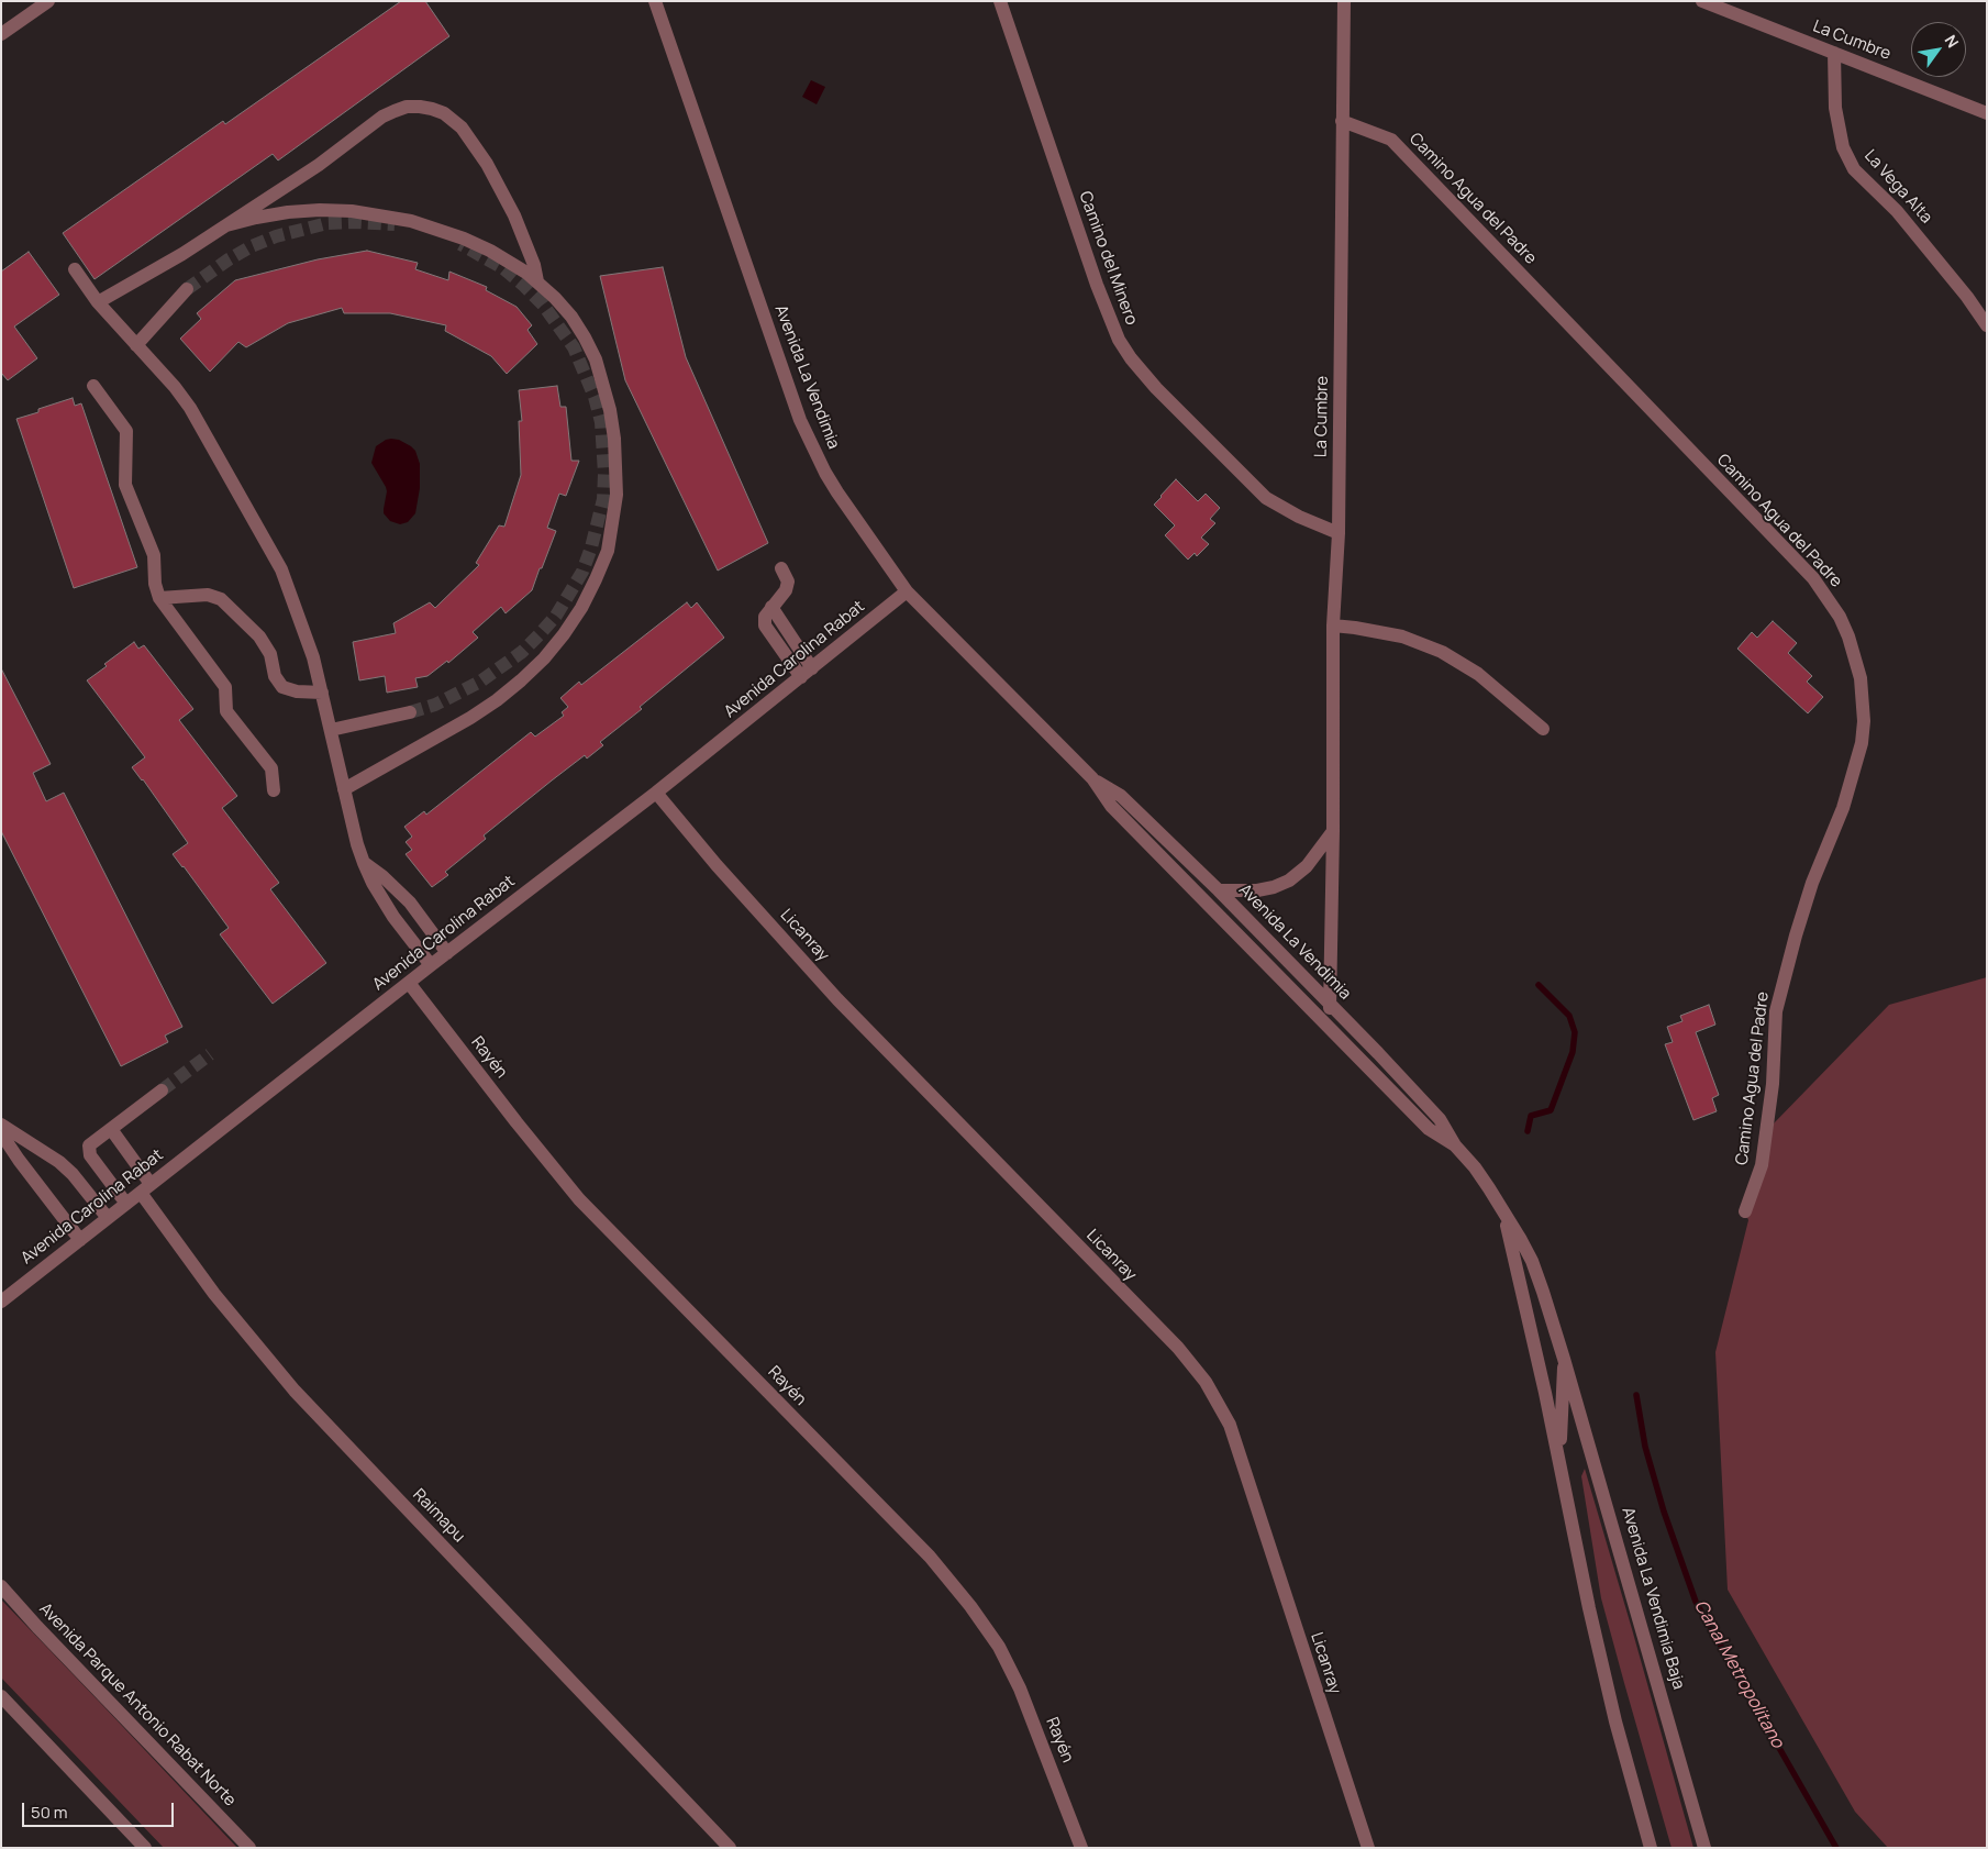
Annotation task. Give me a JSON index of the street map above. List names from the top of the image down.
{
  "streets": {
    "street": [
      "La Cumbre",
      "La Vega Alta",
      "Camino Agua del Padre",
      "Camino del Minero",
      "Avenida La Vendimia",
      "Avenida Carolina Rabat",
      "Licanray",
      "Rayén",
      "Raimapu",
      "Avenida La Vendimia Baja",
      "Avenida Parque Antonio Rabat Norte"
    ]
  },
  "crossings": [
    ["La Cumbre", "La Vega Alta"],
    ["La Cumbre", "Camino Agua del Padre"],
    ["La Cumbre", "Camino del Minero"],
    ["La Cumbre", "Avenida La Vendimia"],
    ["Avenida La Vendimia", "Avenida Carolina Rabat"],
    ["Avenida La Vendimia", "Avenida La Vendimia Baja"],
    ["Avenida Carolina Rabat", "Licanray"],
    ["Avenida Carolina Rabat", "Rayén"],
    ["Avenida Carolina Rabat", "Raimapu"]
  ],
  "water": ["Canal Metropolitano"],
  "scale_bar": "50 m",
  "north": "top right"
}
